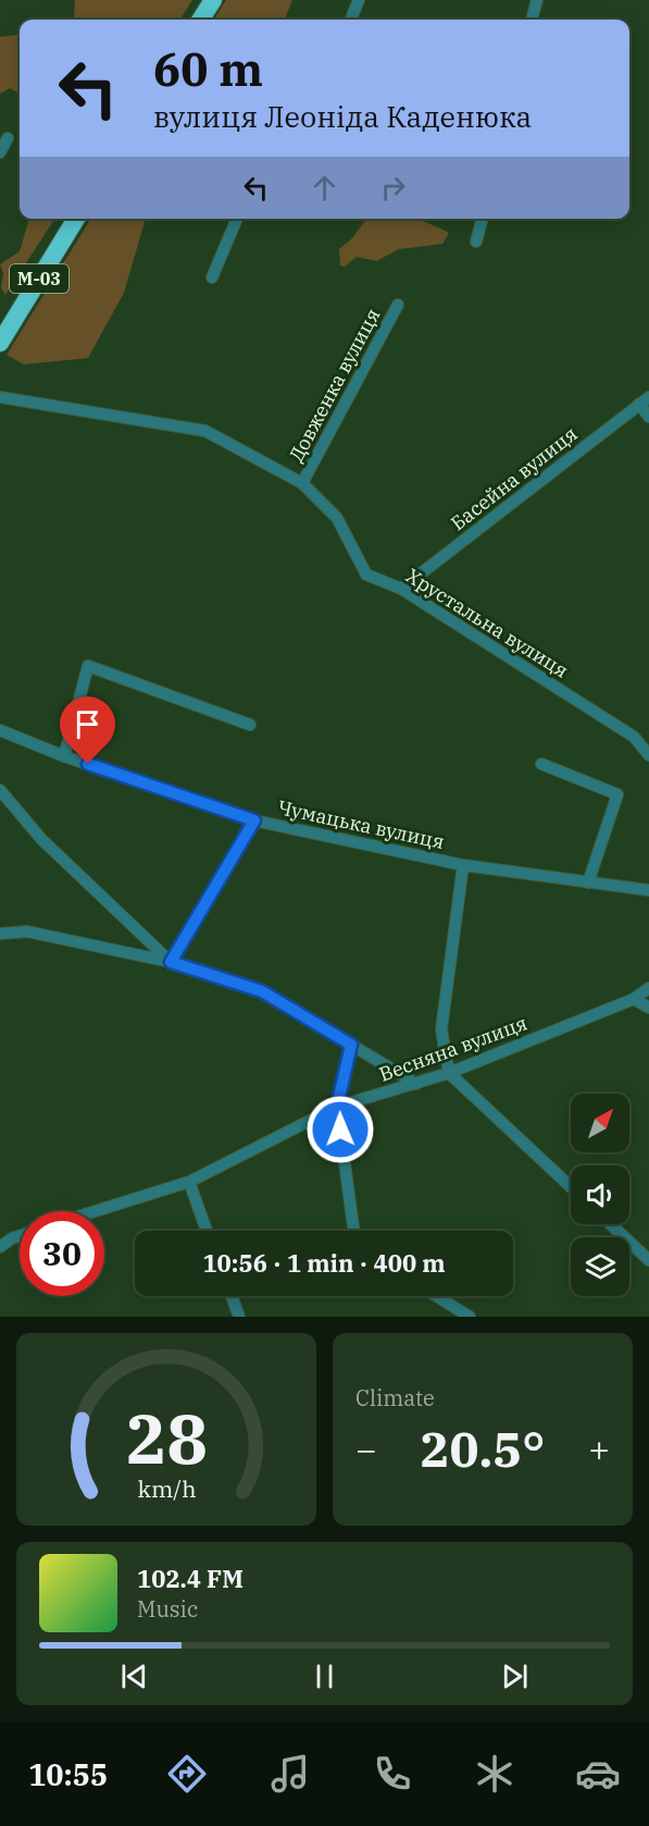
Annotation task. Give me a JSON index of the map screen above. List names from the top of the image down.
{
  "streets": {
    "highway": ["М-03"],
    "street": [
      "Довженка вулиця",
      "Басейна вулиця",
      "Хрустальна вулиця",
      "Чумацька вулиця",
      "Весняна вулиця"
    ]
  },
  "crossings": [
    ["Довженка вулиця", "Хрустальна вулиця"],
    ["Басейна вулиця", "Хрустальна вулиця"]
  ],
  "north": "top right",
  "page": {
    "turn": ["60 m", "вулиця Леоніда Каденюка"],
    "limit": "30",
    "trip": "10:56 · 1 min · 400 m",
    "tile": "Climate",
    "heat": ["−", "20.5°", "+"],
    "song": ["102.4 FM", "Music"],
    "tabs": "10:55",
    "gauge": ["28", "km/h"]
  }
}
